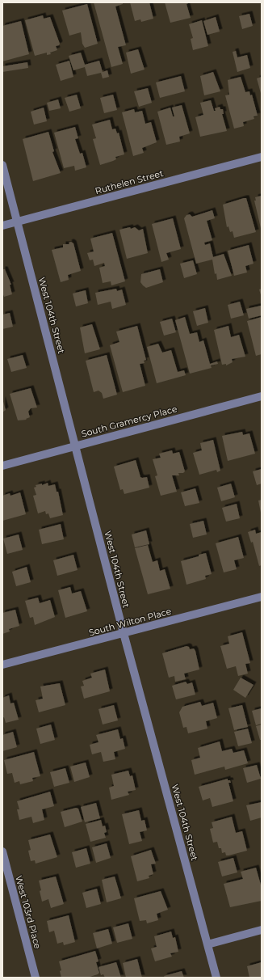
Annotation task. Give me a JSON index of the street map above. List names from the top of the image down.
{
  "streets": {
    "street": [
      "Ruthelen Street",
      "West 104th Street",
      "South Gramercy Place",
      "South Wilton Place",
      "West 103rd Place"
    ]
  },
  "crossings": [
    ["Ruthelen Street", "West 104th Street"],
    ["West 104th Street", "South Gramercy Place"],
    ["West 104th Street", "South Wilton Place"]
  ]
}
